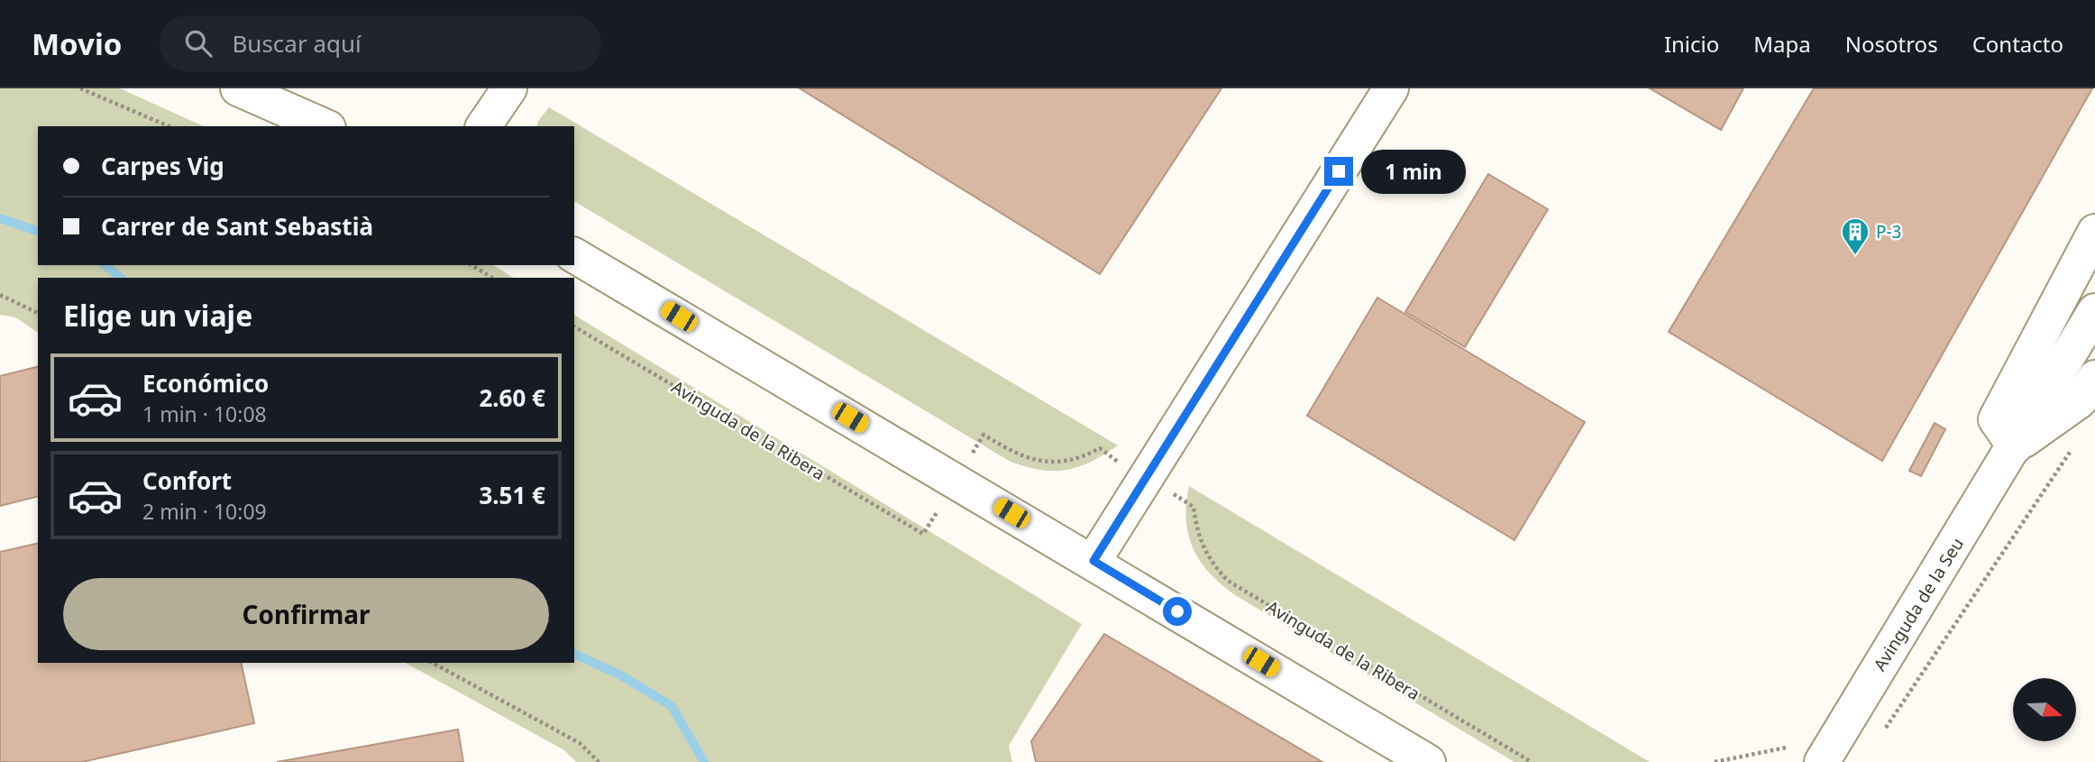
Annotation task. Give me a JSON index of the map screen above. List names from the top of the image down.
{
  "streets": {
    "street": ["Avinguda de la Seu"],
    "path": ["Avinguda de la Ribera"]
  },
  "places": {
    "building": ["P-3"]
  },
  "north": "right",
  "page": {
    "header": "Movio",
    "search": "Buscar aquí",
    "nav": [
      "Inicio",
      "Mapa",
      "Nosotros",
      "Contacto"
    ],
    "banner": ["Carpes Vig", "Carrer de Sant Sebastià"],
    "bubble": "1 min",
    "heading": "Elige un viaje",
    "list": [
      {
        "name": "Económico",
        "note": "1 min · 10:08",
        "value": "2.60 €"
      },
      {
        "name": "Confort",
        "note": "2 min · 10:09",
        "value": "3.51 €"
      }
    ],
    "buttons": "Confirmar"
  }
}
